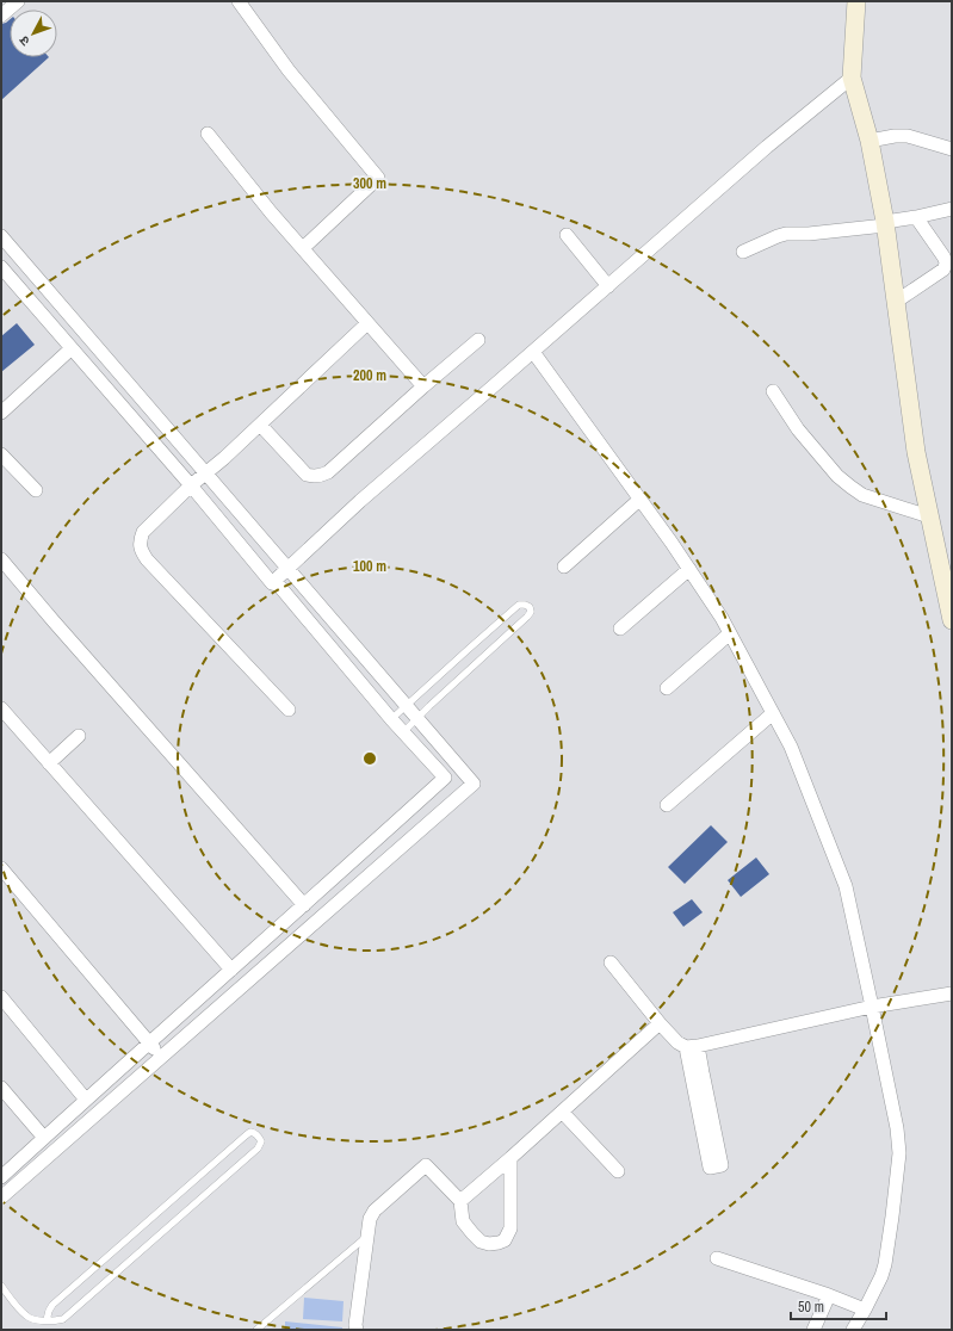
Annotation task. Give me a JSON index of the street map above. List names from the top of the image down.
{
  "scale_bar": "50 m",
  "north": "bottom left",
  "rings": ["300 m", "200 m", "100 m"]
}
